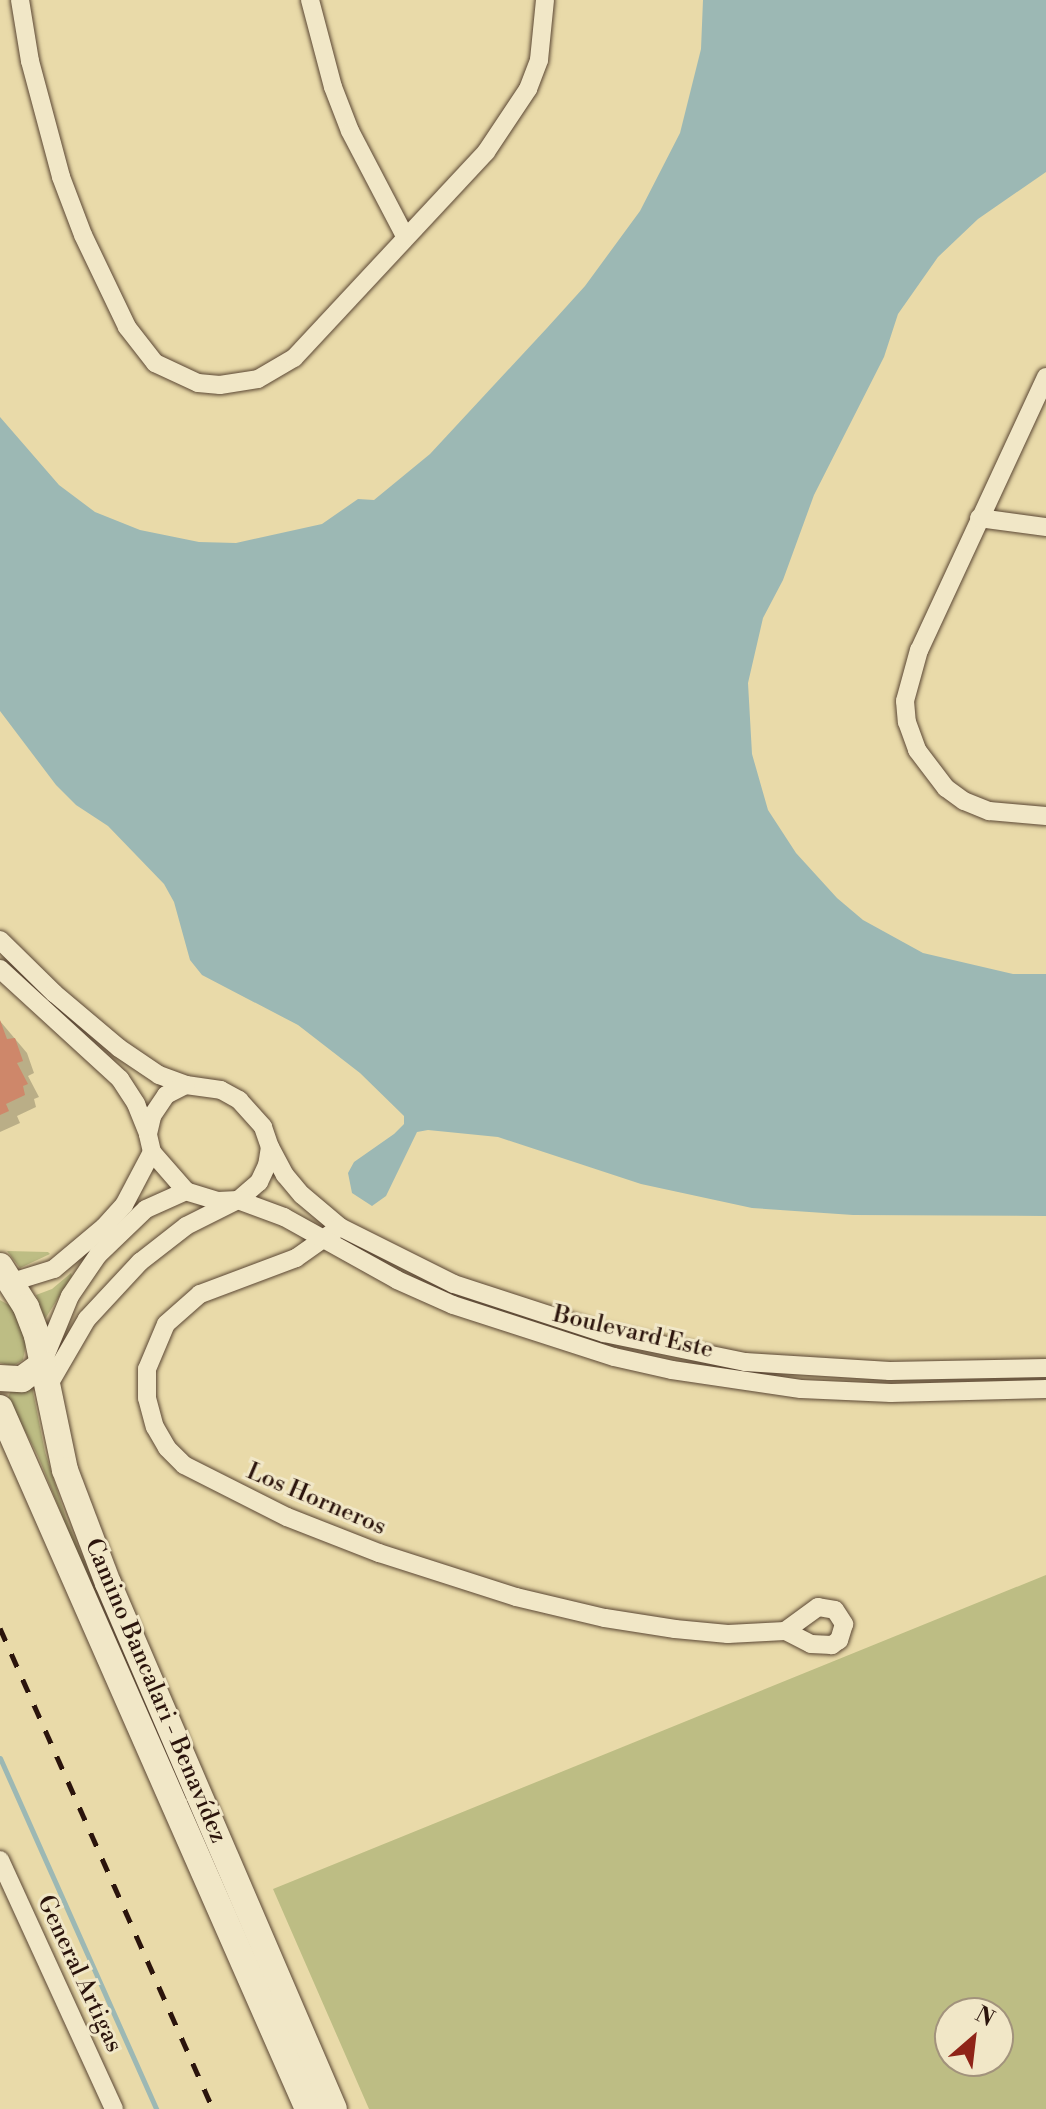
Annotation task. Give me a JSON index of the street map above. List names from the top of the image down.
{
  "streets": {
    "main road": ["Camino Bancalari - Benavídez"],
    "street": ["Boulevard Este", "Los Horneros", "General Artigas"]
  },
  "crossings": [
    ["Boulevard Este", "Los Horneros"]
  ],
  "north": "top right"
}
